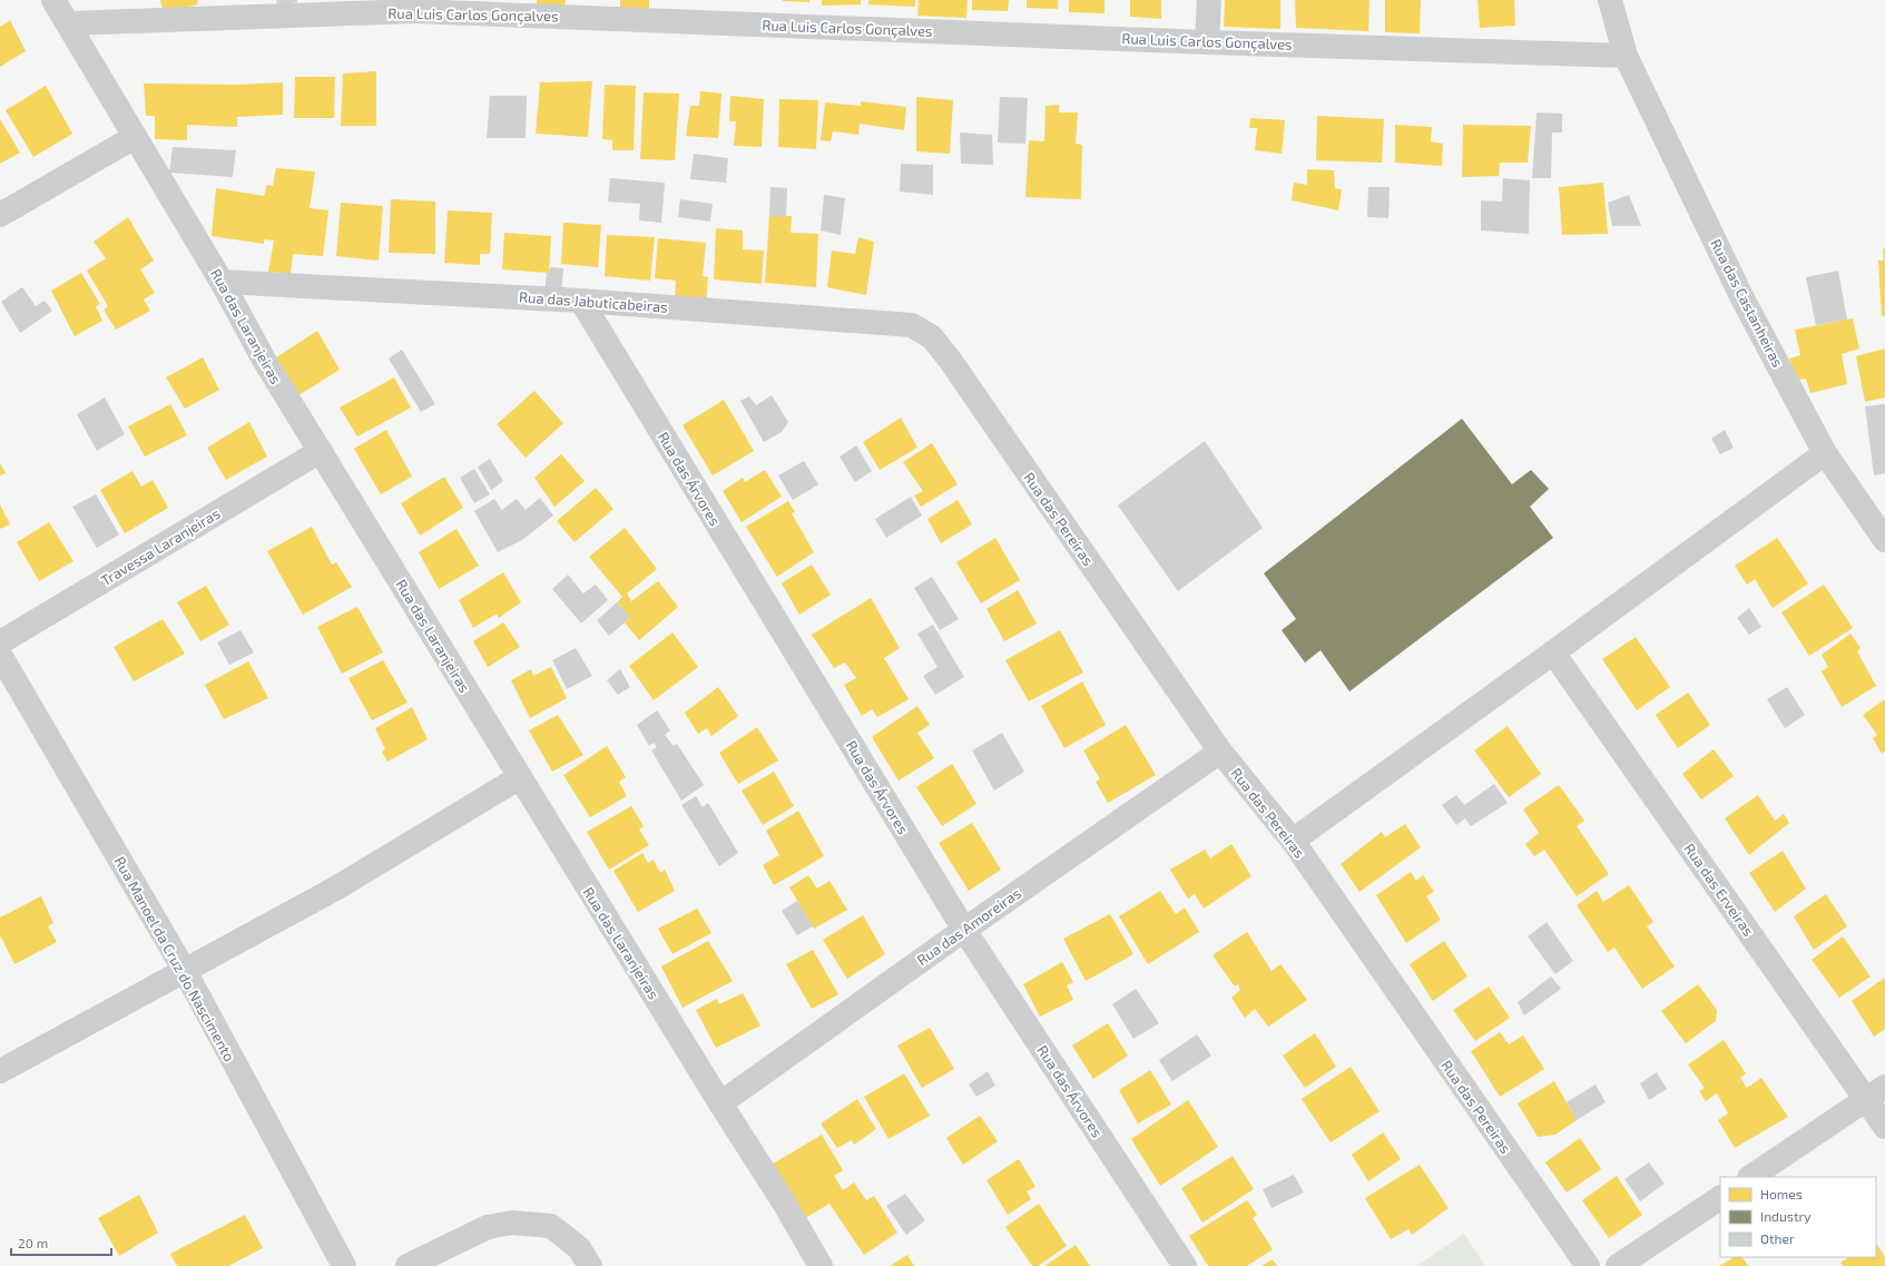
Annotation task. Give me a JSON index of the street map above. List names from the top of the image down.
{
  "streets": {
    "street": [
      "Rua Luis Carlos Gonçalves",
      "Rua das Jabuticabeiras",
      "Rua das Castanheiras",
      "Rua das Laranjeiras",
      "Rua das Árvores",
      "Rua das Pereiras",
      "Travessa Laranjeiras",
      "Rua das Erveiras",
      "Rua das Amoreiras",
      "Rua Manoel da Cruz do Nascimento"
    ]
  },
  "crossings": [
    ["Rua Luis Carlos Gonçalves", "Rua das Castanheiras"],
    ["Rua Luis Carlos Gonçalves", "Rua das Laranjeiras"],
    ["Rua das Jabuticabeiras", "Rua das Laranjeiras"],
    ["Rua das Jabuticabeiras", "Rua das Árvores"],
    ["Rua das Jabuticabeiras", "Rua das Pereiras"],
    ["Rua das Laranjeiras", "Travessa Laranjeiras"],
    ["Rua das Laranjeiras", "Rua das Amoreiras"],
    ["Rua das Árvores", "Rua das Amoreiras"],
    ["Rua das Pereiras", "Rua das Amoreiras"]
  ],
  "legend": ["Homes", "Industry", "Other"],
  "scale_bar": "20 m"
}
